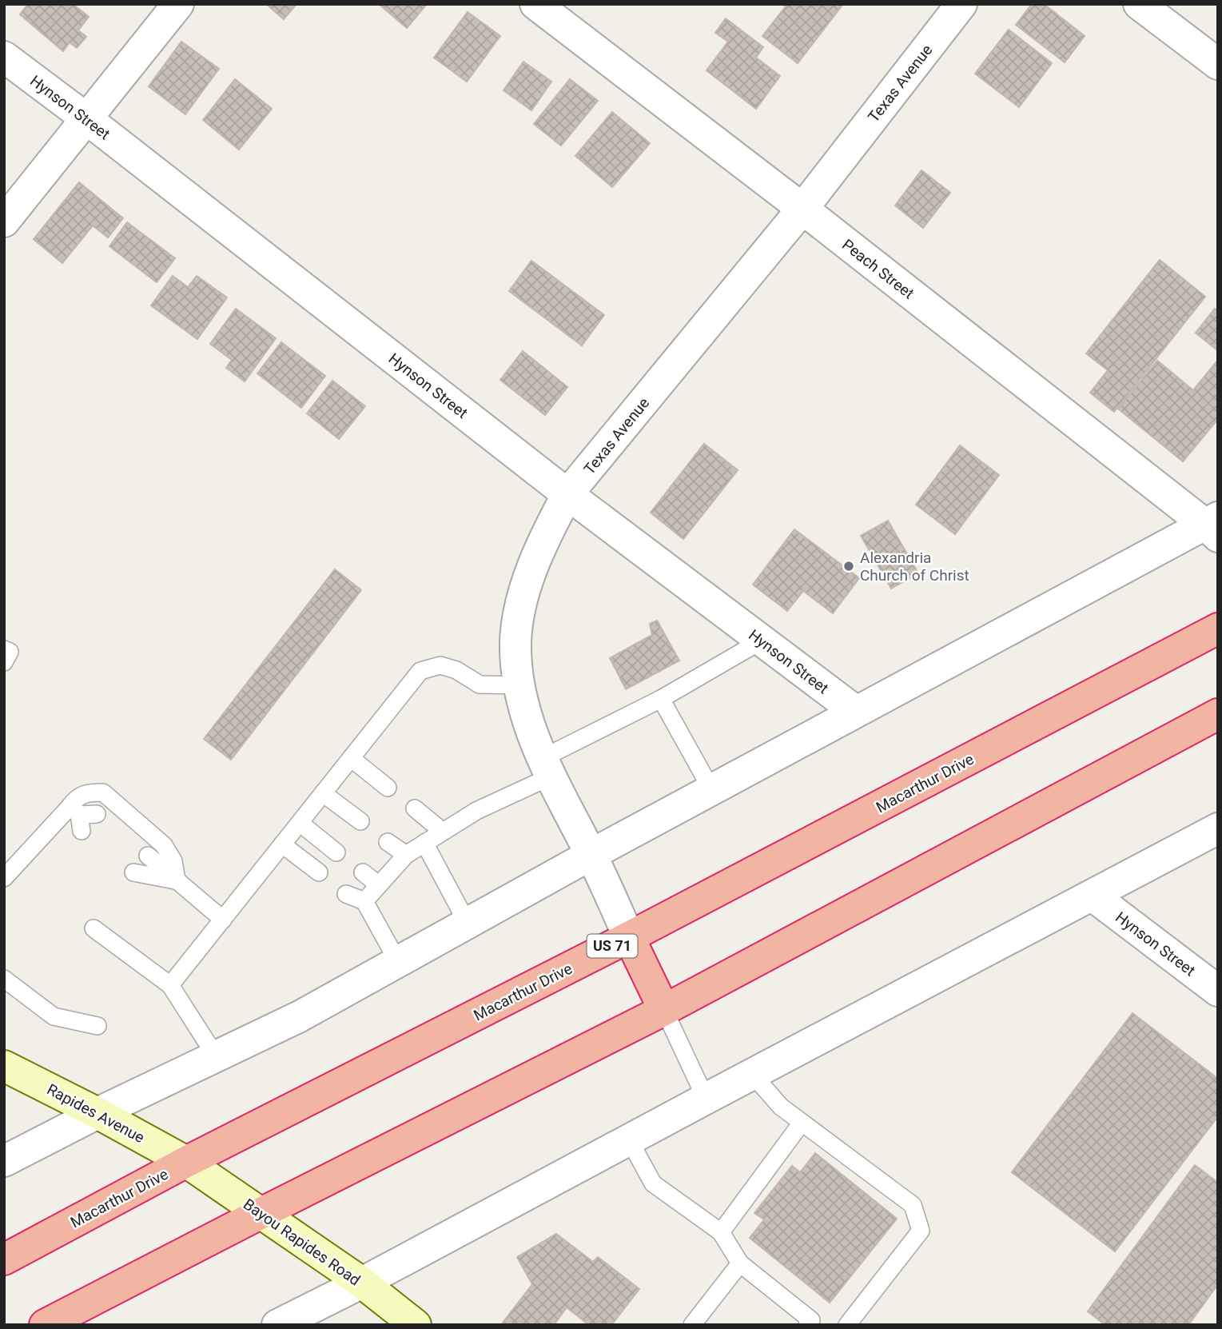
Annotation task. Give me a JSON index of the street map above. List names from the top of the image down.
{
  "streets": {
    "highway": ["Macarthur Drive", "US 71"],
    "main road": ["Rapides Avenue", "Bayou Rapides Road"],
    "street": ["Texas Avenue", "Hynson Street", "Peach Street"]
  },
  "crossings": [
    ["Texas Avenue", "Hynson Street"],
    ["Texas Avenue", "Peach Street"],
    ["Texas Avenue", "Macarthur Drive"],
    ["Macarthur Drive", "Rapides Avenue"],
    ["Macarthur Drive", "Bayou Rapides Road"],
    ["Rapides Avenue", "Bayou Rapides Road"]
  ],
  "places": ["Alexandria Church of Christ"]
}
